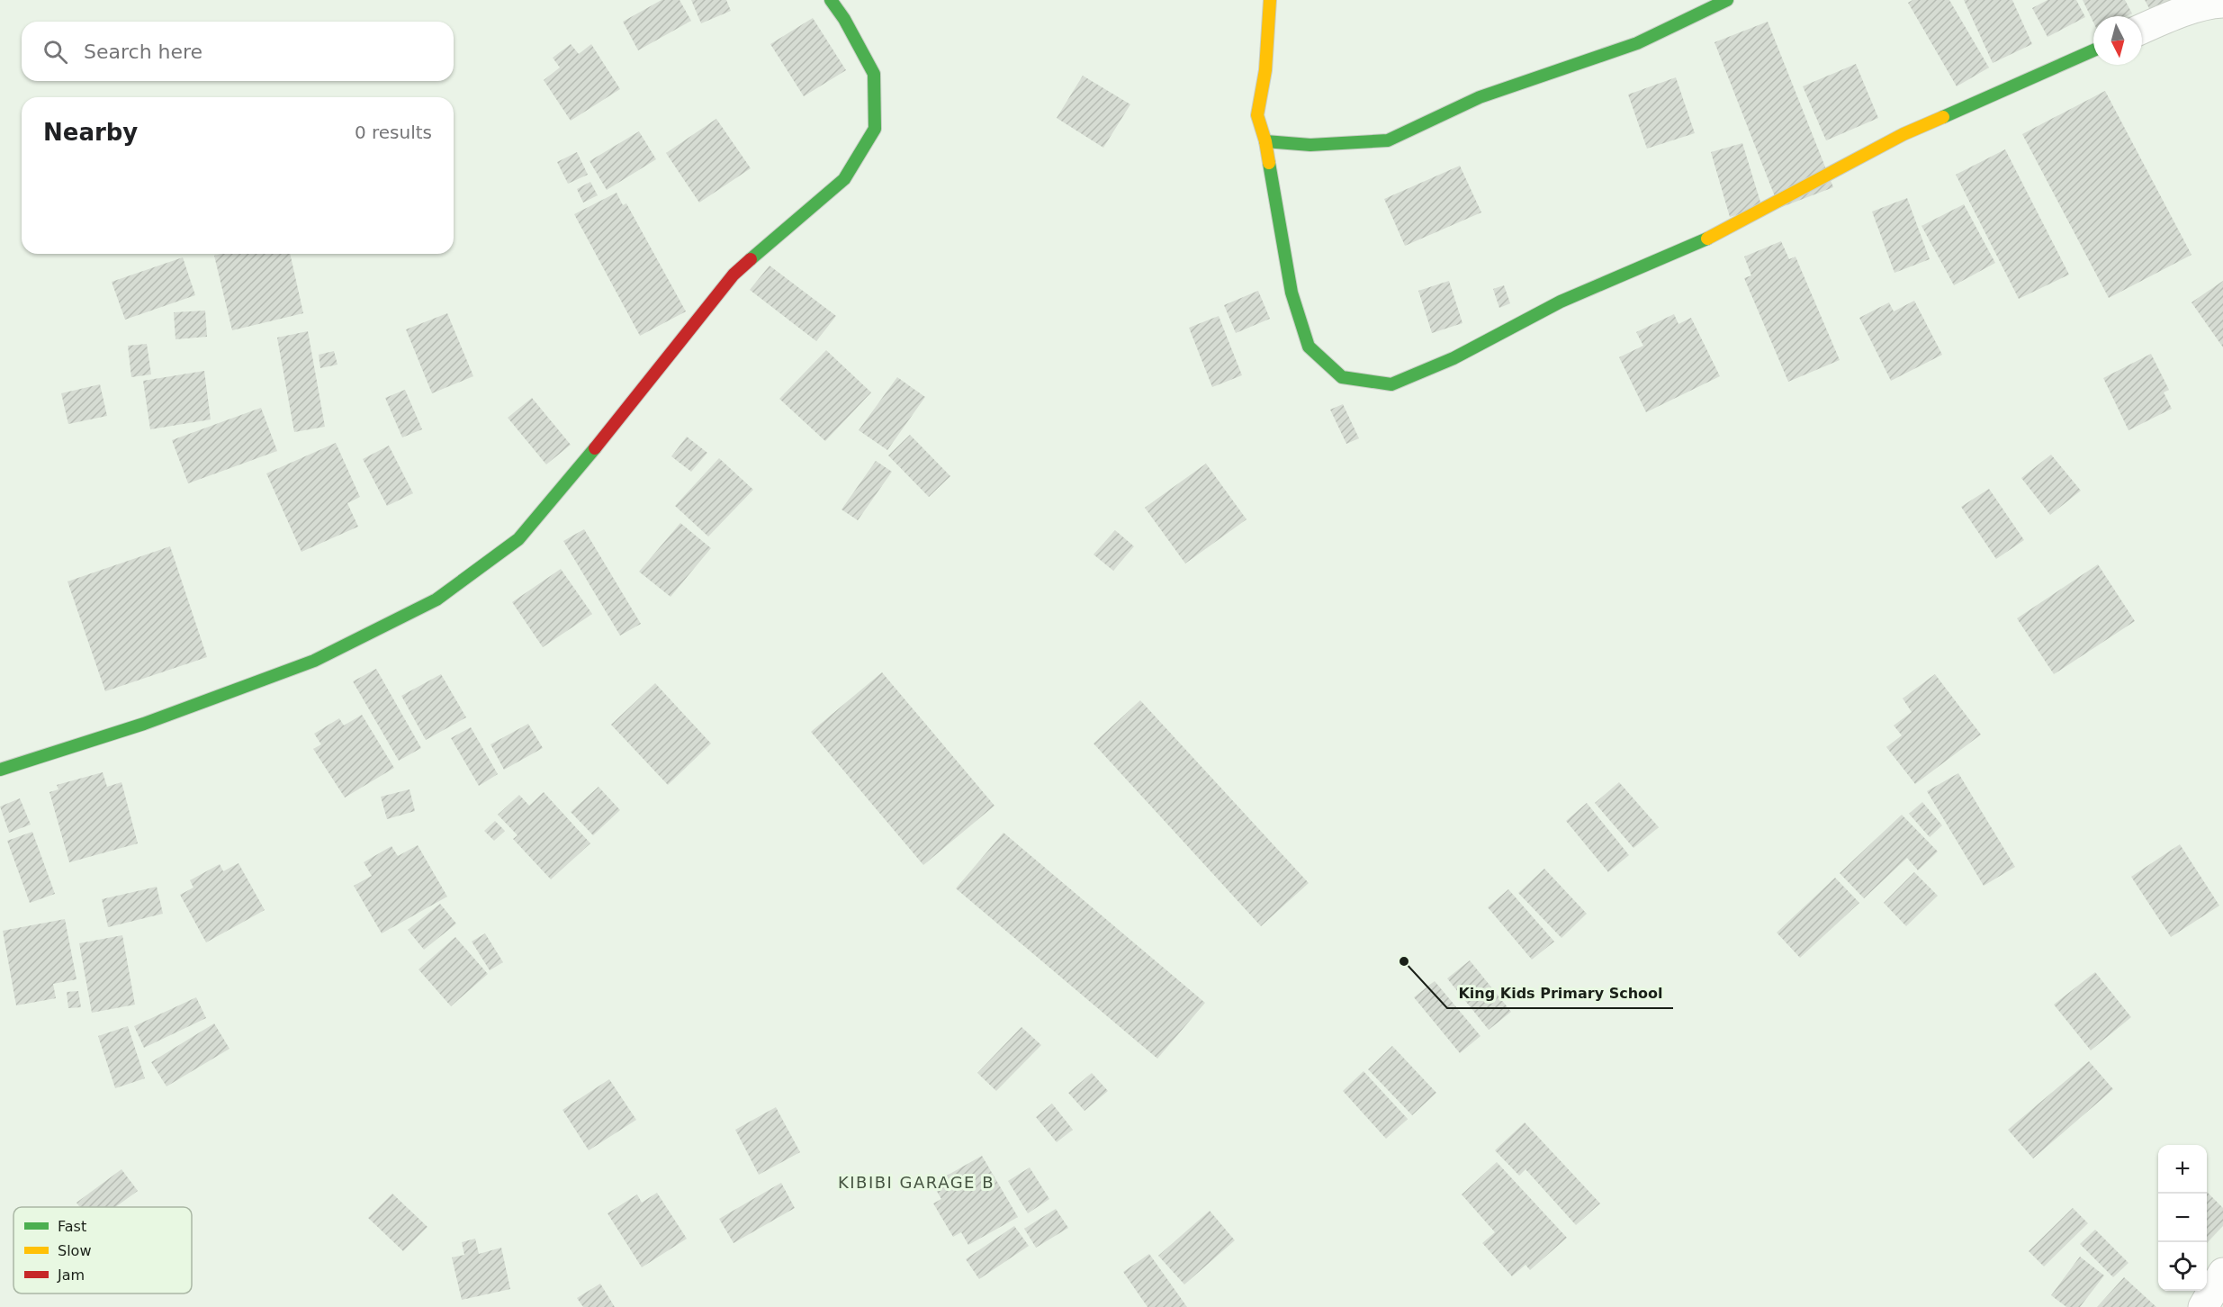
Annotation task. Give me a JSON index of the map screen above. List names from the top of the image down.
{
  "districts": ["KIBIBI GARAGE B"],
  "places": ["King Kids Primary School"],
  "legend": ["Fast", "Slow", "Jam"],
  "north": "bottom",
  "page": {
    "search": "Search here",
    "heading": ["Nearby", "0 results"],
    "map_buttons": ["+", "−"]
  }
}
